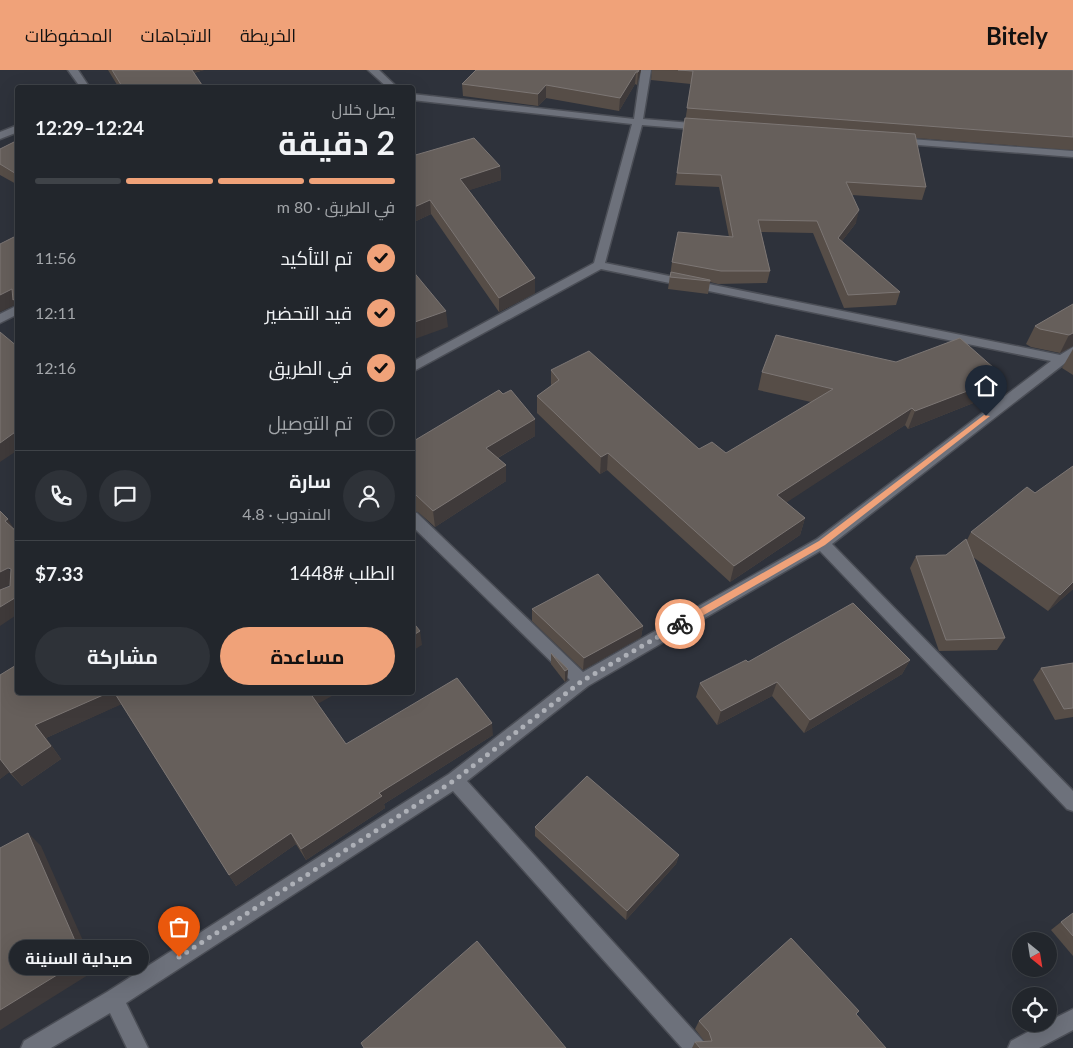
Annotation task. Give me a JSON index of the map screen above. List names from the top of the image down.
{
  "places": ["صيدلية السنينة"],
  "north": "bottom right",
  "page": {
    "header": "Bitely",
    "nav": ["الخريطة", "الاتجاهات", "المحفوظات"],
    "heading": ["2 دقيقة", "يصل خلال", "12:24–12:29"],
    "panel": [
      "سارة",
      "المندوب · 4.8",
      "الطلب #1448",
      "$7.33"
    ],
    "bar": "في الطريق · 80 m",
    "list": [
      ["تم التأكيد", "11:56"],
      ["قيد التحضير", "12:11"],
      ["في الطريق", "12:16"],
      "تم التوصيل"
    ],
    "buttons": ["مساعدة", "مشاركة"],
    "bubble": "صيدلية السنينة"
  }
}
